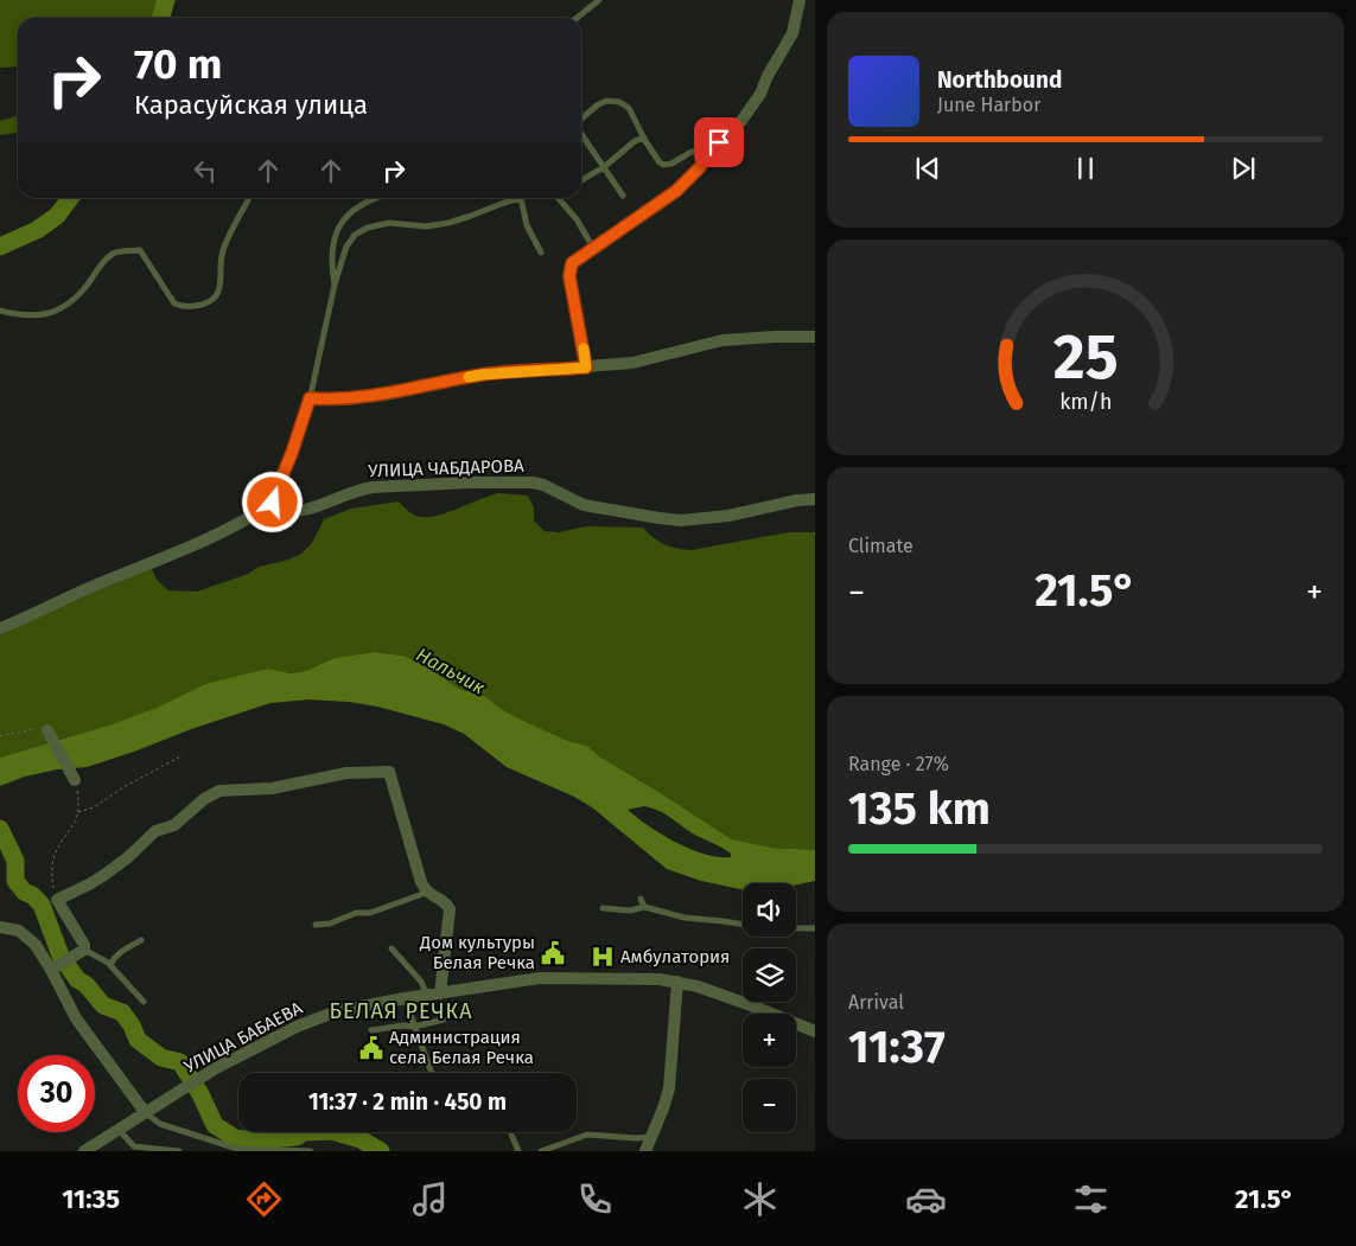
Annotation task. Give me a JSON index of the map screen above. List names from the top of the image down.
{
  "streets": {
    "street": ["УЛИЦА ЧАБДАРОВА", "УЛИЦА БАБАЕВА"]
  },
  "districts": ["БЕЛАЯ РЕЧКА"],
  "water": ["Нальчик"],
  "places": {
    "public building": ["Дом культуры Белая Речка", "Администрация села Белая Речка"],
    "hospital": ["Амбулатория"]
  },
  "page": {
    "turn": ["70 m", "Карасуйская улица"],
    "song": ["Northbound", "June Harbor"],
    "tile": [
      "Climate",
      ["Range · 27%", "135 km"],
      ["Arrival", "11:37"]
    ],
    "heat": ["−", "21.5°", "+"],
    "map_buttons": ["+", "−"],
    "limit": "30",
    "trip": "11:37 · 2 min · 450 m",
    "tabs": ["11:35", "21.5°"],
    "gauge": ["25", "km/h"]
  }
}
